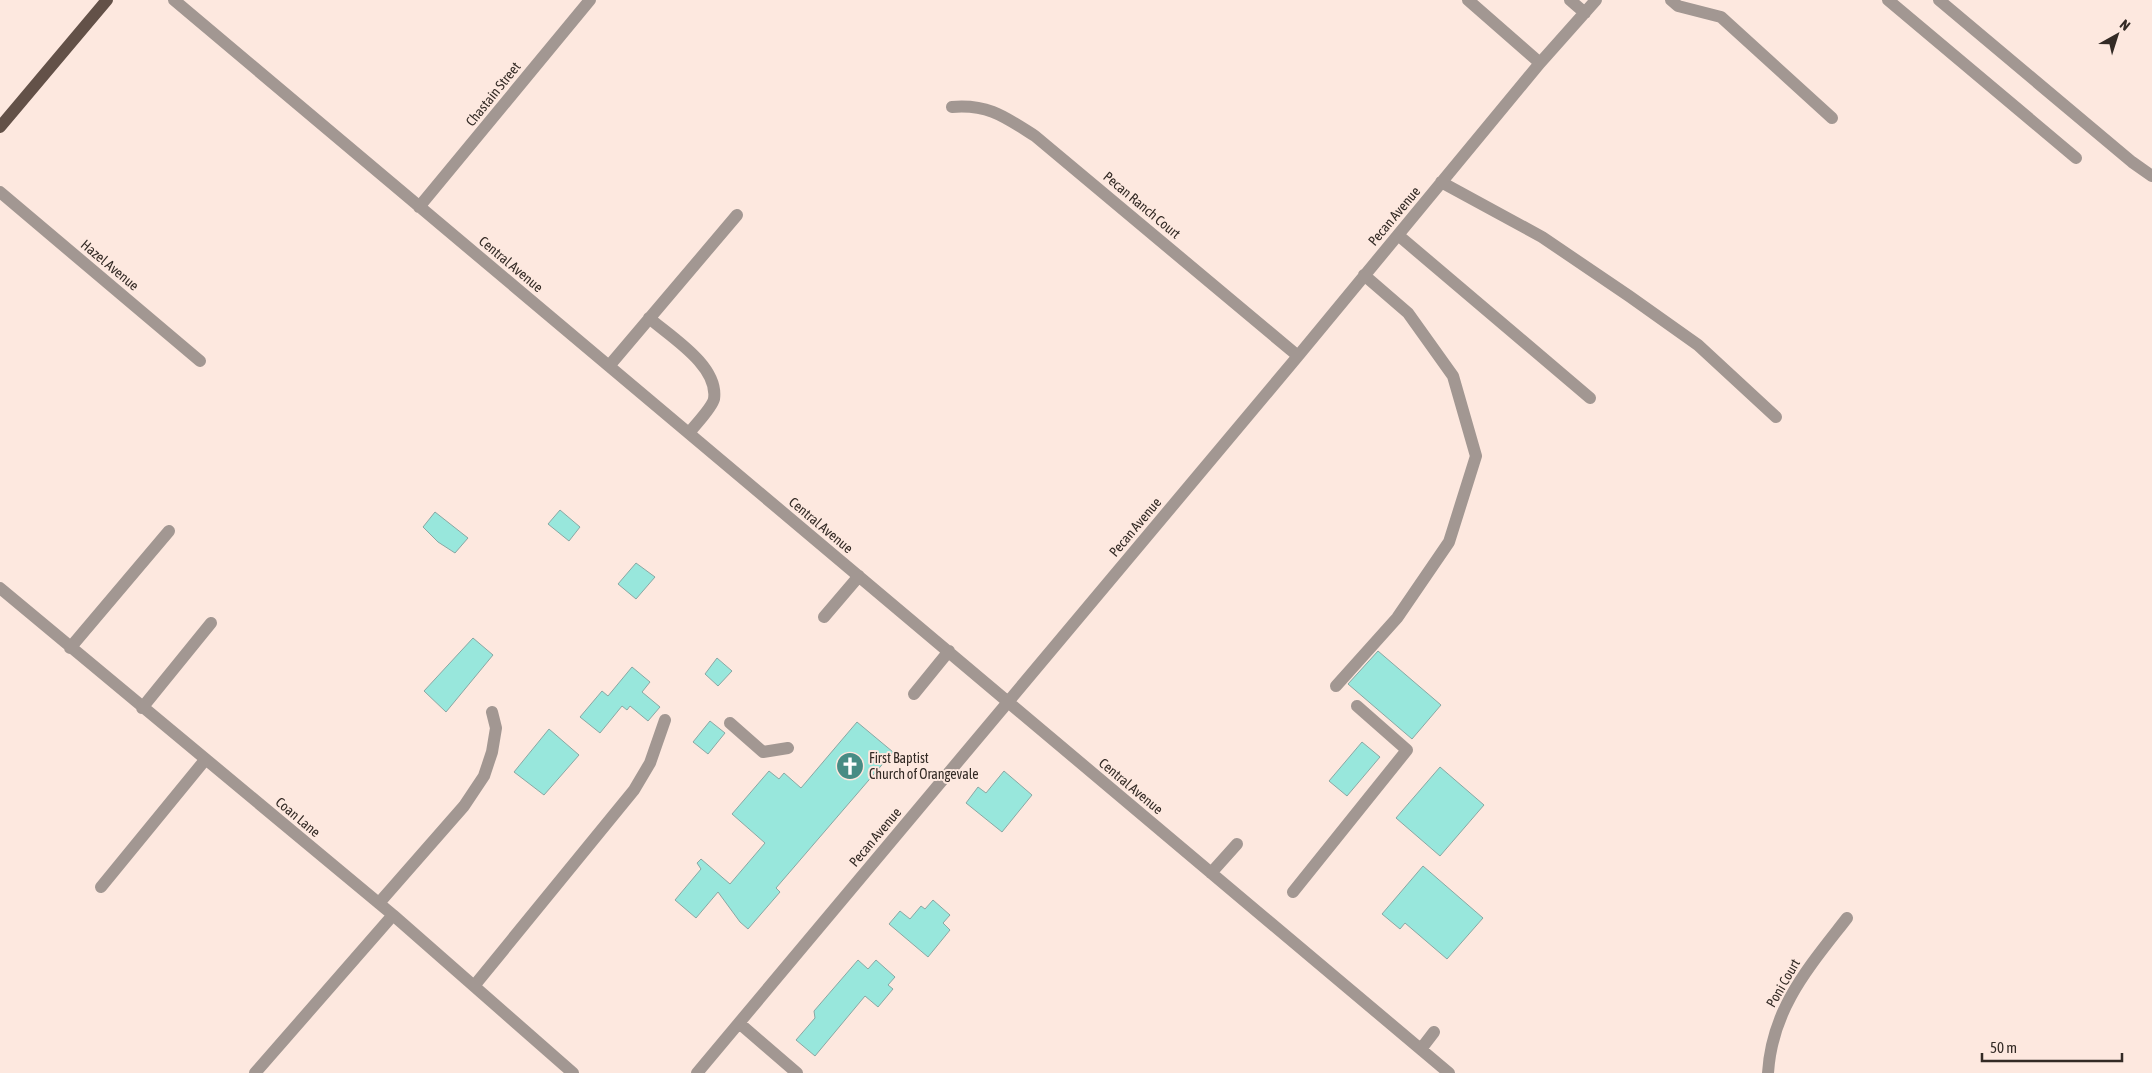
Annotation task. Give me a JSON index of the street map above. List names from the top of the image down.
{
  "streets": {
    "street": [
      "Chastain Street",
      "Pecan Ranch Court",
      "Pecan Avenue",
      "Central Avenue",
      "Hazel Avenue",
      "Coan Lane",
      "Poni Court"
    ]
  },
  "crossings": [
    ["Chastain Street", "Central Avenue"],
    ["Pecan Ranch Court", "Pecan Avenue"],
    ["Pecan Avenue", "Central Avenue"]
  ],
  "places": {
    "church": ["First Baptist Church of Orangevale"]
  },
  "scale_bar": "50 m",
  "north": "top right"
}
